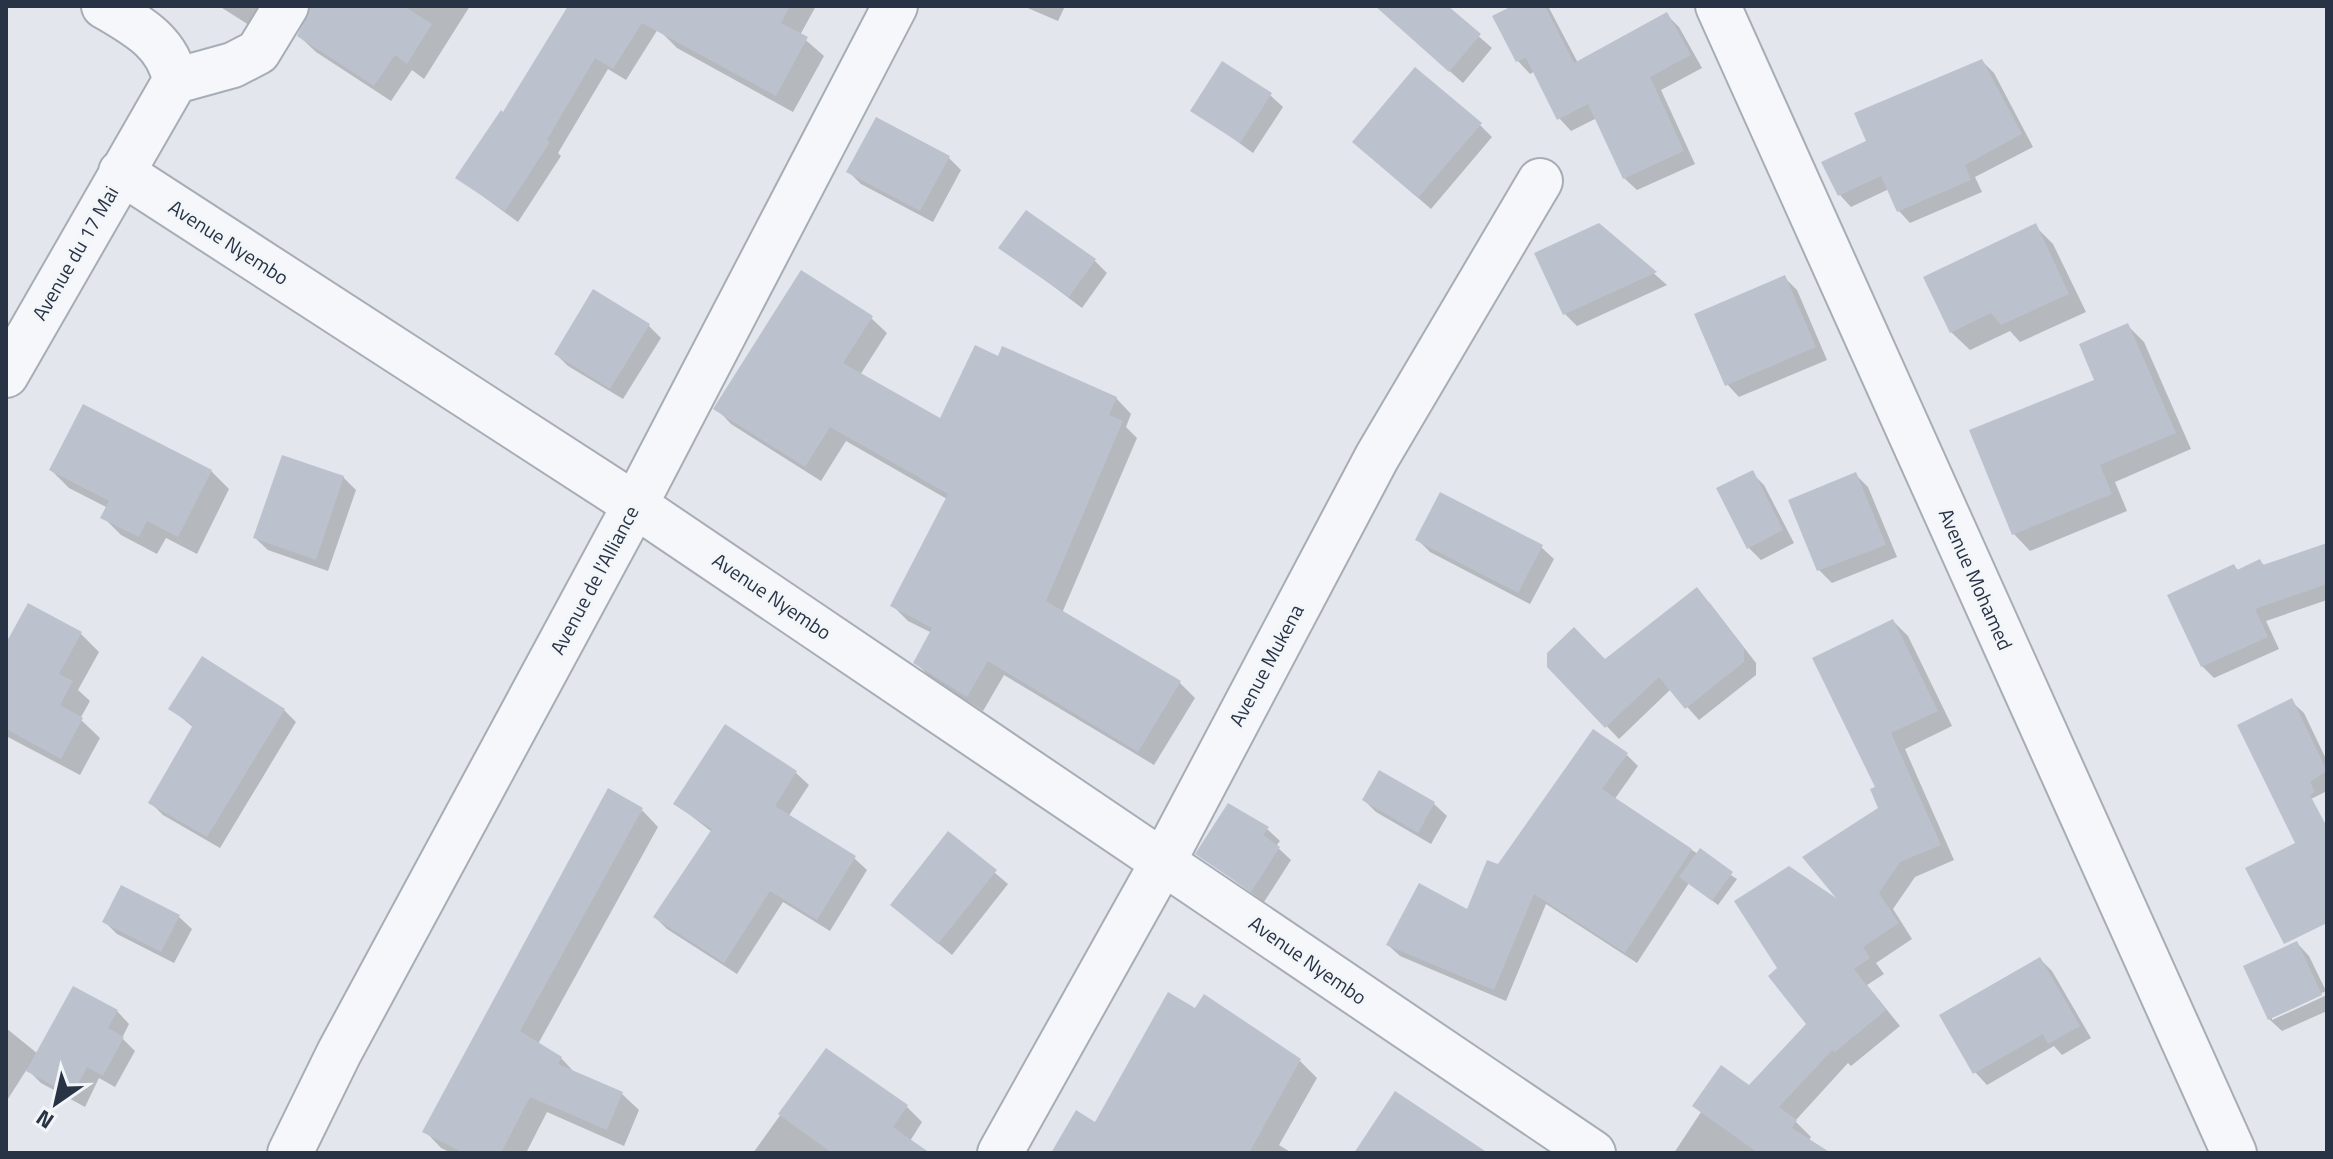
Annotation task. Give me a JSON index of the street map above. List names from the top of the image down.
{
  "streets": {
    "street": [
      "Avenue Nyembo",
      "Avenue du 17 Mai",
      "Avenue Mohamed",
      "Avenue de l'Alliance",
      "Avenue Mukena"
    ]
  },
  "crossings": [
    ["Avenue Nyembo", "Avenue du 17 Mai"],
    ["Avenue Nyembo", "Avenue de l'Alliance"],
    ["Avenue Nyembo", "Avenue Mukena"]
  ],
  "north": "bottom left"
}
